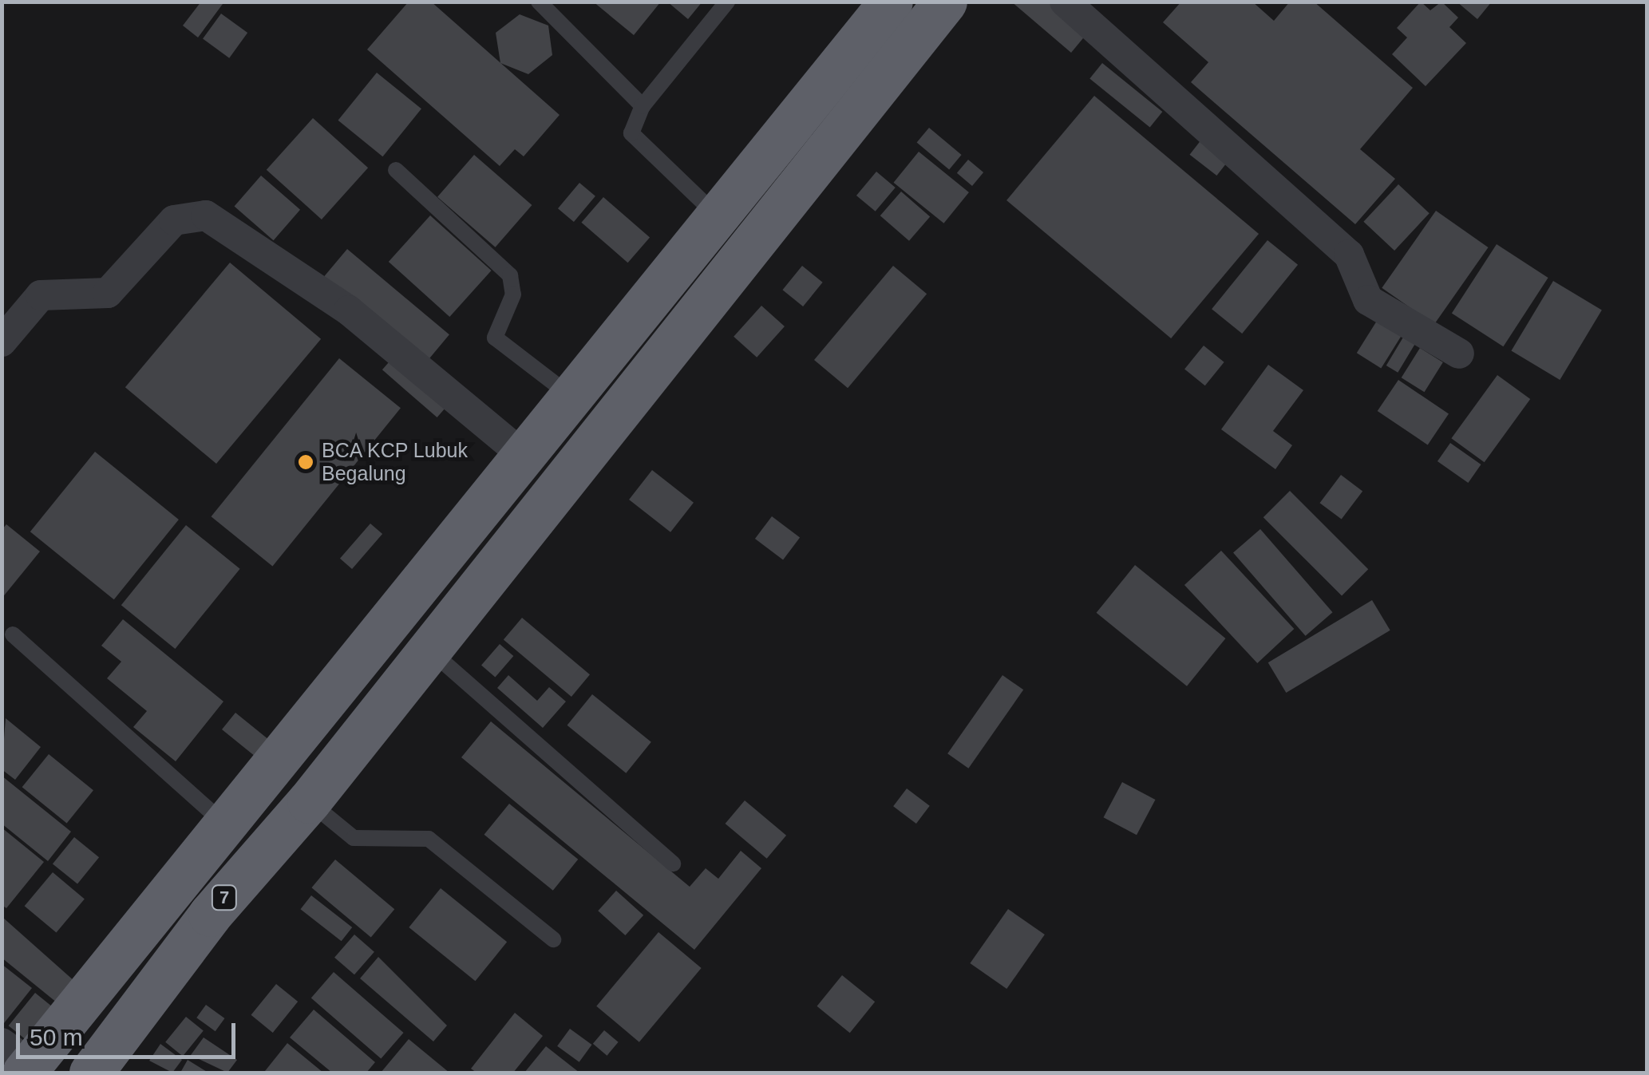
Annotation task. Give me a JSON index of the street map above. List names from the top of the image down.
{
  "streets": {
    "highway": ["7"]
  },
  "places": ["BCA KCP Lubuk Begalung"],
  "scale_bar": "50 m"
}
